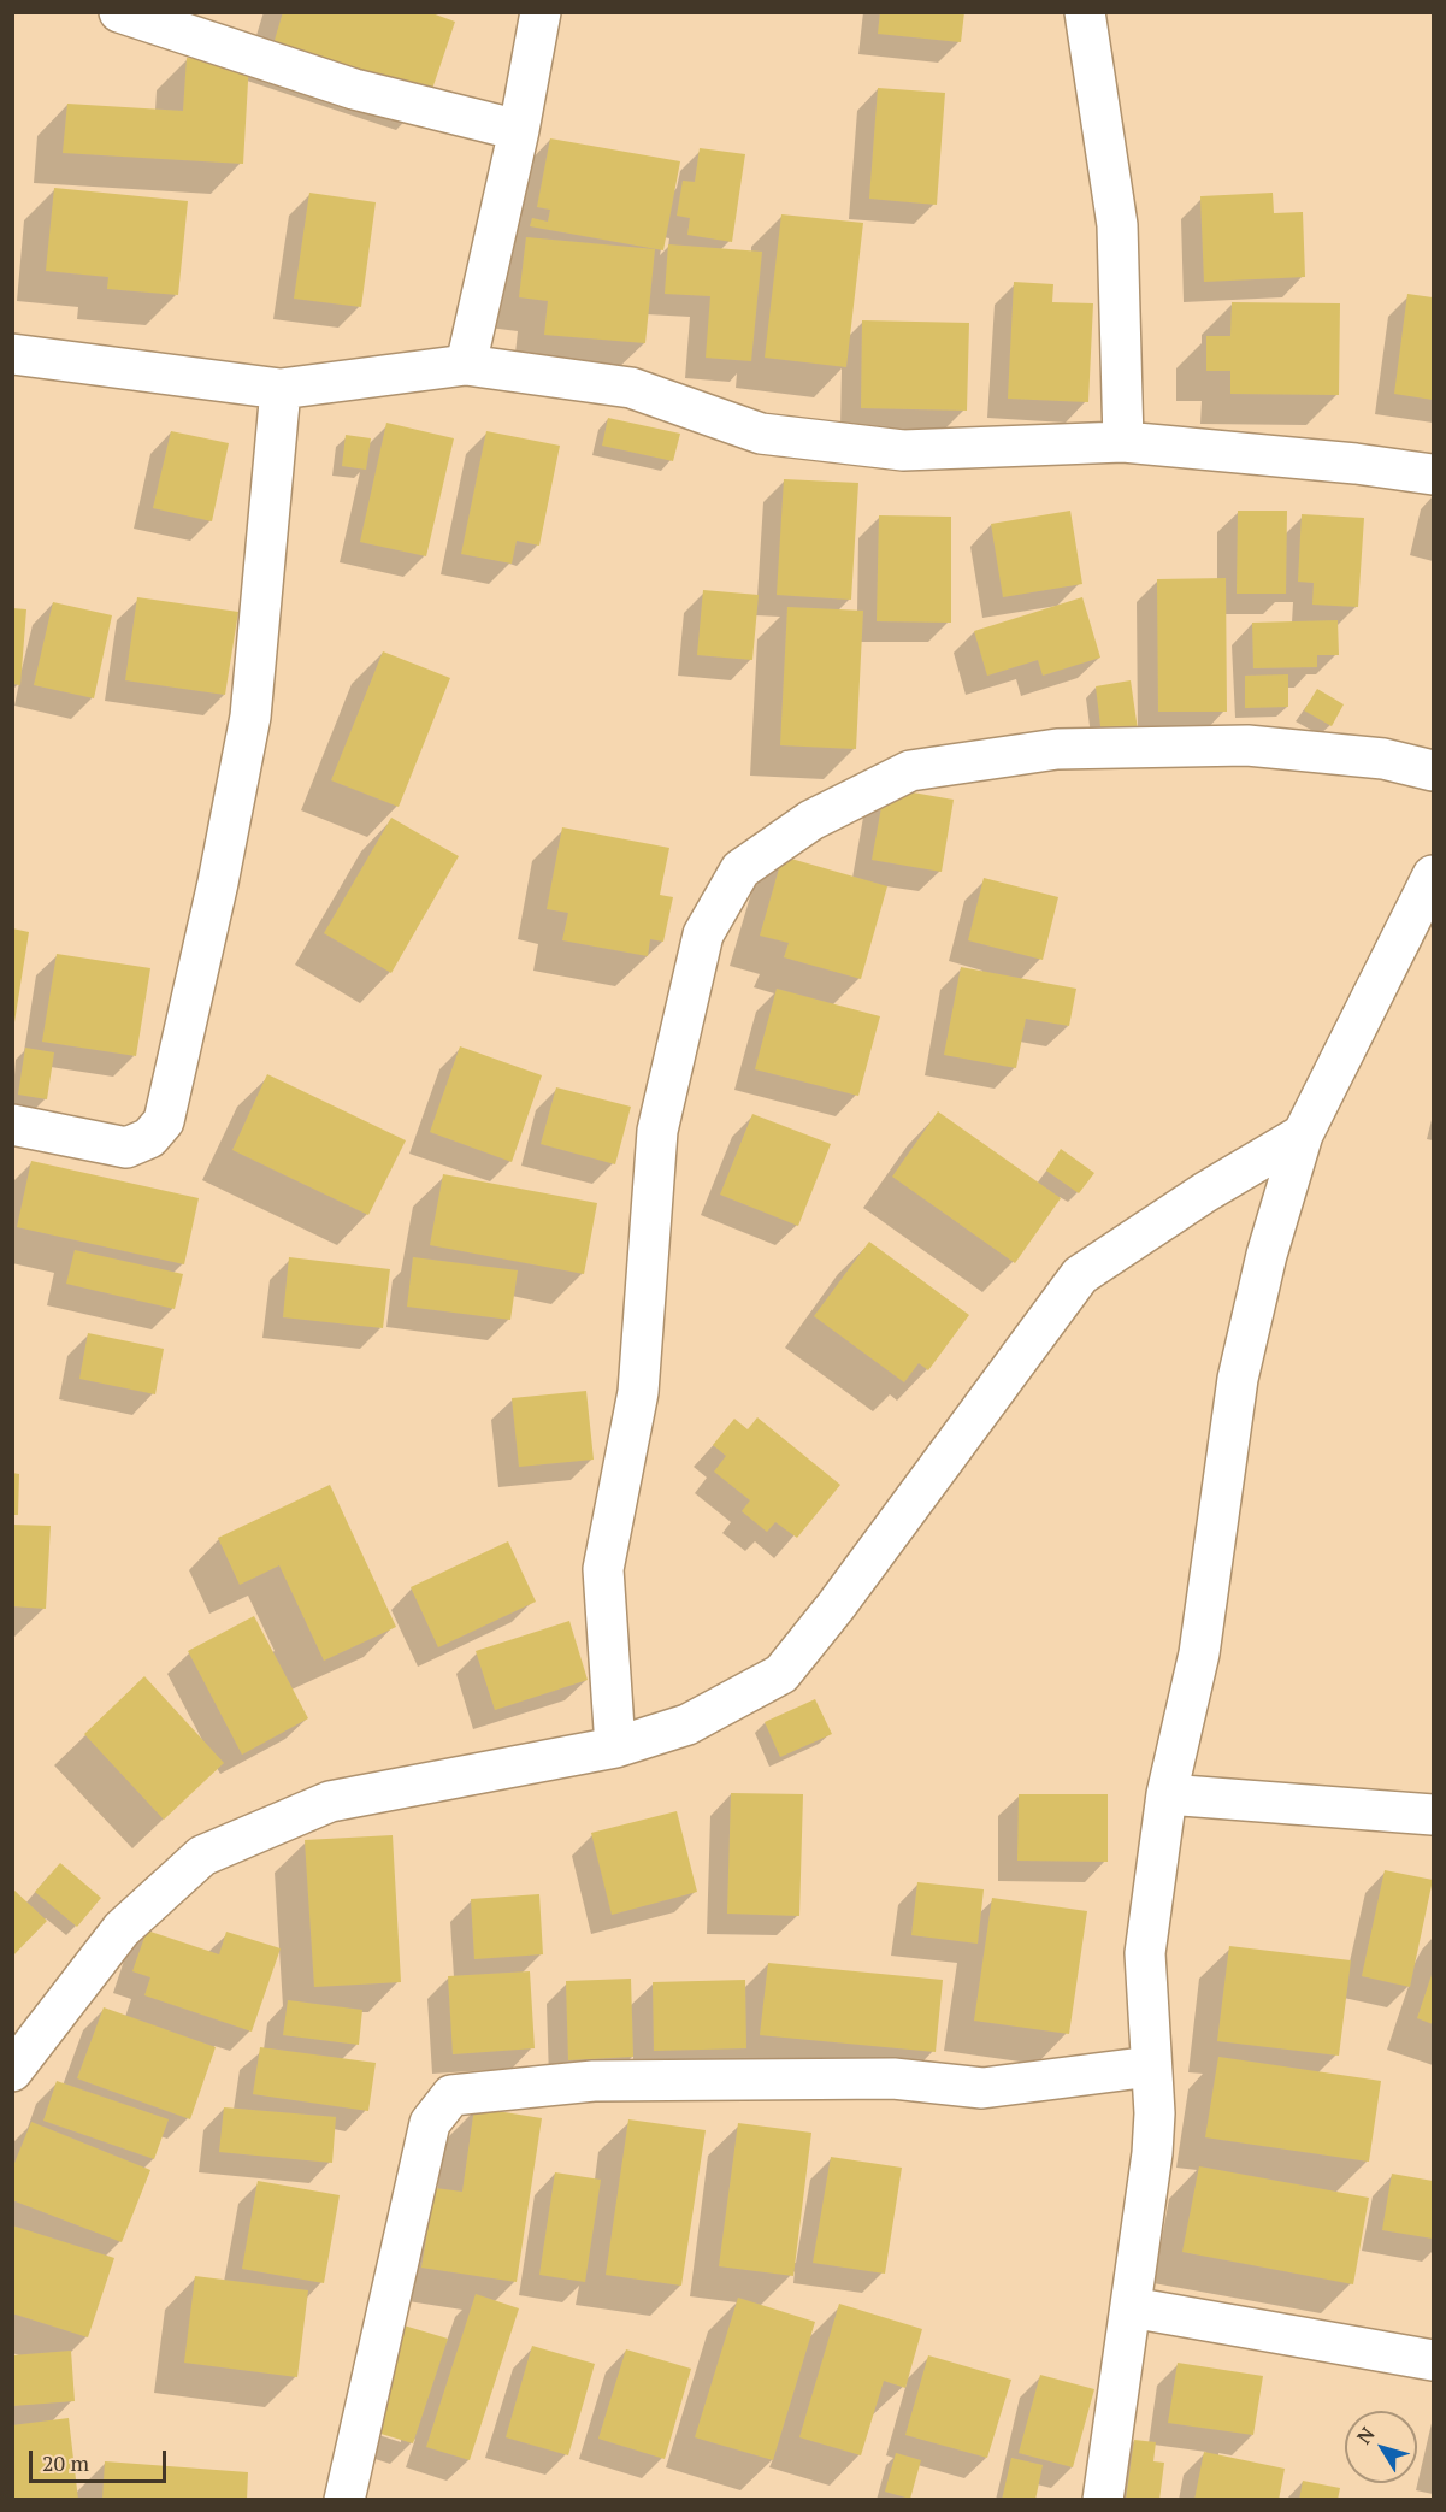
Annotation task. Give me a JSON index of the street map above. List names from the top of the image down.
{
  "scale_bar": "20 m",
  "north": "top left"
}
